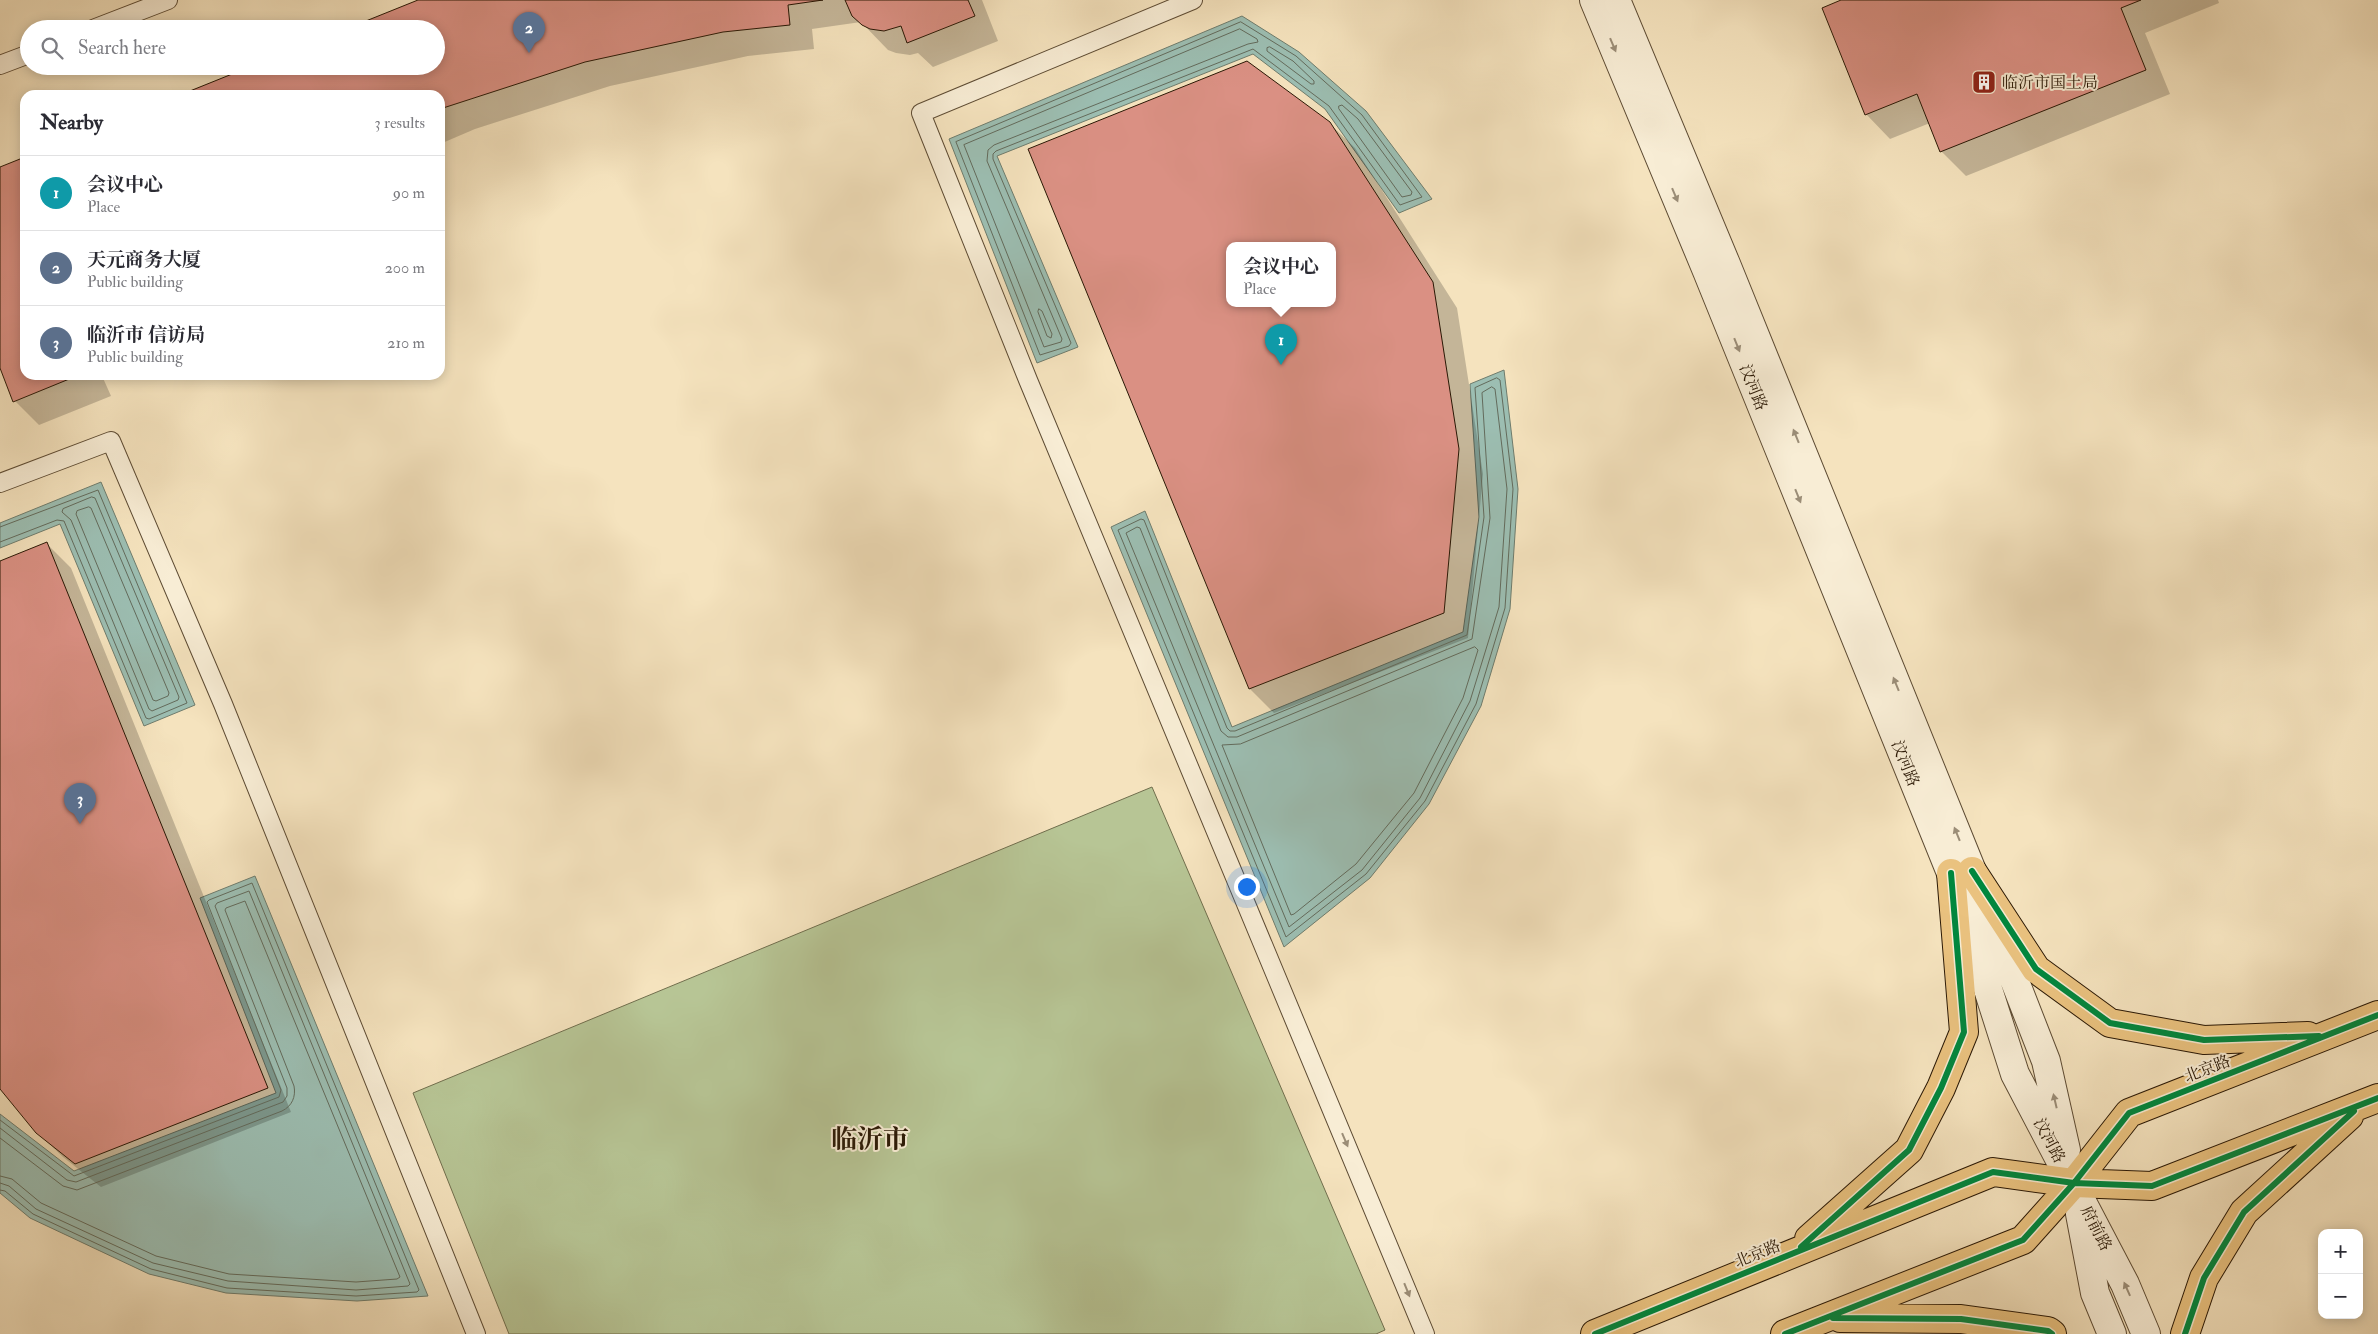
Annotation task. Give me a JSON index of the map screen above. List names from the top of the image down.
{
  "streets": {
    "main road": ["北京路"],
    "street": ["汶河路", "府前路"]
  },
  "crossings": [
    ["汶河路", "北京路"],
    ["汶河路", "府前路"],
    ["北京路", "府前路"]
  ],
  "districts": ["临沂市"],
  "places": {
    "building": ["临沂市国土局"]
  },
  "page": {
    "pins": ["2", "1", "3"],
    "search": "Search here",
    "heading": ["Nearby", "3 results"],
    "list": [
      {
        "mark": "1",
        "name": "会议中心",
        "note": "Place",
        "value": "90 m"
      },
      {
        "mark": "2",
        "name": "天元商务大厦",
        "note": "Public building",
        "value": "200 m"
      },
      {
        "mark": "3",
        "name": "临沂市 信访局",
        "note": "Public building",
        "value": "210 m"
      }
    ],
    "popup": ["会议中心", "Place"],
    "map_buttons": ["+", "−"]
  }
}
